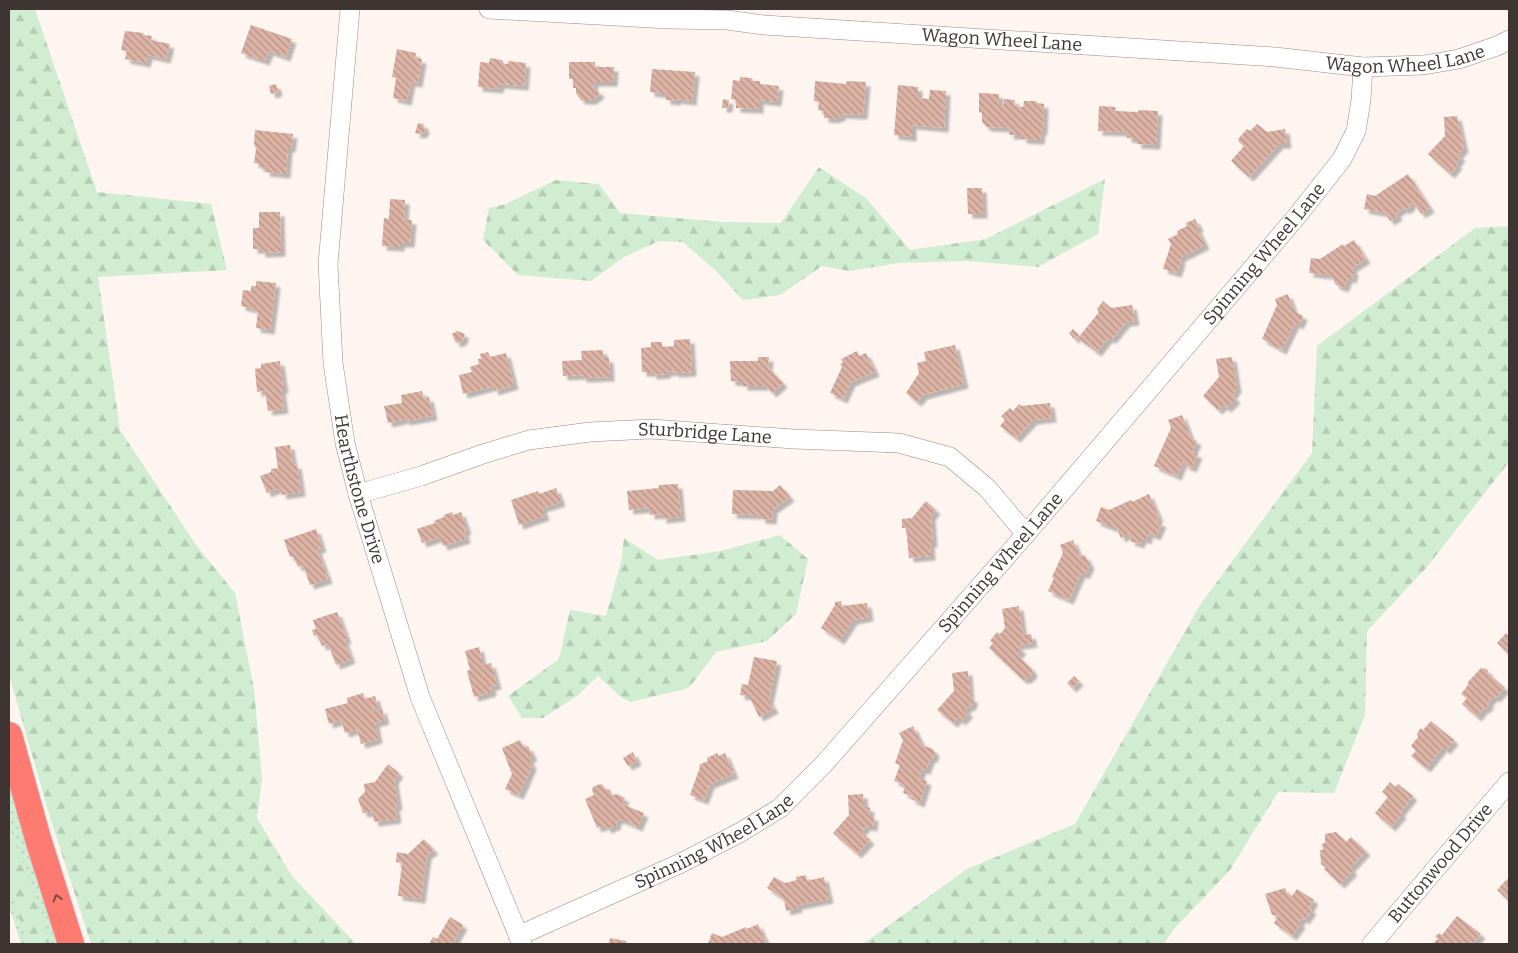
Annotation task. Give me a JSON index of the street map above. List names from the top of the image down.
{
  "streets": {
    "street": [
      "Wagon Wheel Lane",
      "Spinning Wheel Lane",
      "Sturbridge Lane",
      "Hearthstone Drive",
      "Buttonwood Drive"
    ]
  },
  "crossings": [
    ["Wagon Wheel Lane", "Spinning Wheel Lane"],
    ["Spinning Wheel Lane", "Sturbridge Lane"],
    ["Spinning Wheel Lane", "Hearthstone Drive"],
    ["Sturbridge Lane", "Hearthstone Drive"]
  ]
}
